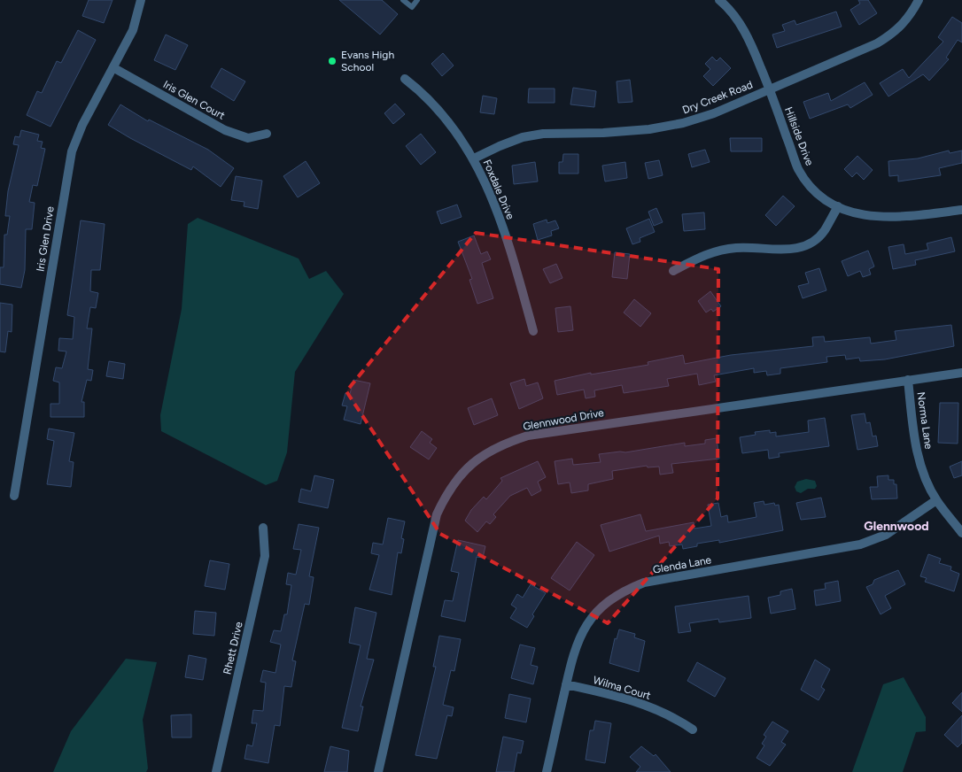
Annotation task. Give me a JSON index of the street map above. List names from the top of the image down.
{
  "streets": {
    "street": [
      "Dry Creek Road",
      "Iris Glen Court",
      "Hillside Drive",
      "Foxdale Drive",
      "Iris Glen Drive",
      "Glennwood Drive",
      "Norma Lane",
      "Glenda Lane",
      "Rhett Drive",
      "Wilma Court"
    ]
  },
  "crossings": [
    ["Dry Creek Road", "Hillside Drive"],
    ["Dry Creek Road", "Foxdale Drive"],
    ["Iris Glen Court", "Iris Glen Drive"],
    ["Glennwood Drive", "Norma Lane"],
    ["Norma Lane", "Glenda Lane"],
    ["Glenda Lane", "Wilma Court"]
  ],
  "districts": ["Glennwood"],
  "places": ["Evans High School"]
}
